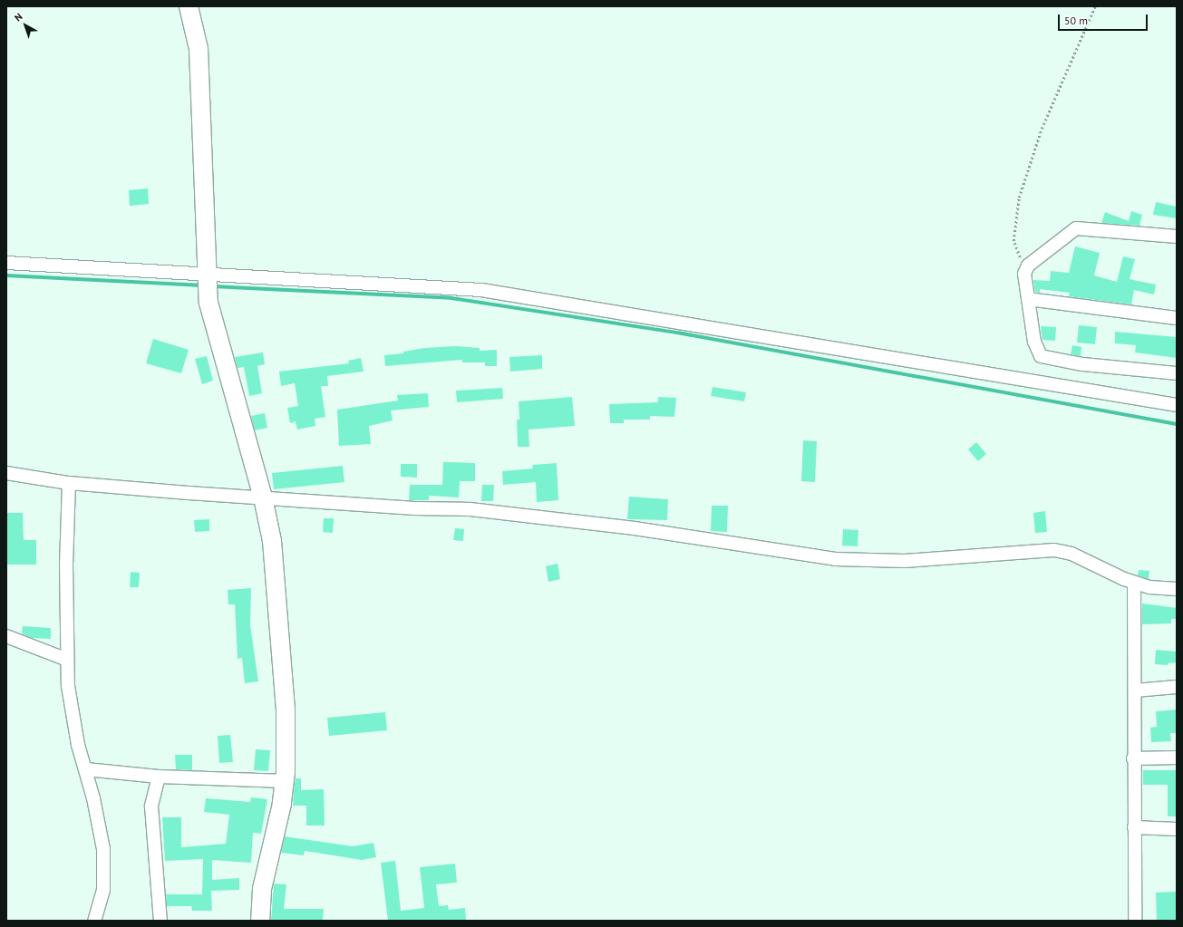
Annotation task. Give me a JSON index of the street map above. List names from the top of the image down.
{
  "scale_bar": "50 m",
  "north": "top left"
}
